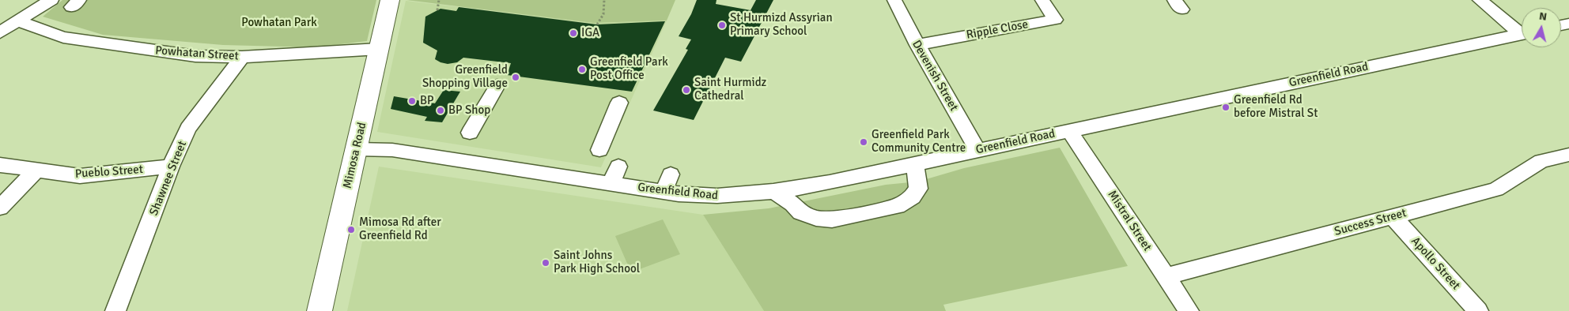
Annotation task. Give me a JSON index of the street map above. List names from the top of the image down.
{
  "streets": {
    "main road": ["Mimosa Road"],
    "street": [
      "Ripple Close",
      "Powhatan Street",
      "Greenfield Road",
      "Devenish Street",
      "Pueblo Street",
      "Shawnee Street",
      "Mistral Street",
      "Success Street",
      "Apollo Street"
    ]
  },
  "crossings": [
    ["Ripple Close", "Devenish Street"],
    ["Powhatan Street", "Mimosa Road"],
    ["Powhatan Street", "Shawnee Street"],
    ["Greenfield Road", "Devenish Street"],
    ["Greenfield Road", "Mimosa Road"],
    ["Greenfield Road", "Mistral Street"],
    ["Pueblo Street", "Shawnee Street"],
    ["Mistral Street", "Success Street"],
    ["Success Street", "Apollo Street"]
  ],
  "parks": ["Powhatan Park"],
  "places": [
    "St Hurmizd Assyrian Primary School",
    "IGA",
    "Greenfield Park Post Office",
    "Greenfield Shopping Village",
    "Saint Hurmidz Cathedral",
    "BP",
    "Greenfield Rd before Mistral St",
    "BP Shop",
    "Greenfield Park Community Centre",
    "Mimosa Rd after Greenfield Rd",
    "Saint Johns Park High School"
  ],
  "north": "top"
}
